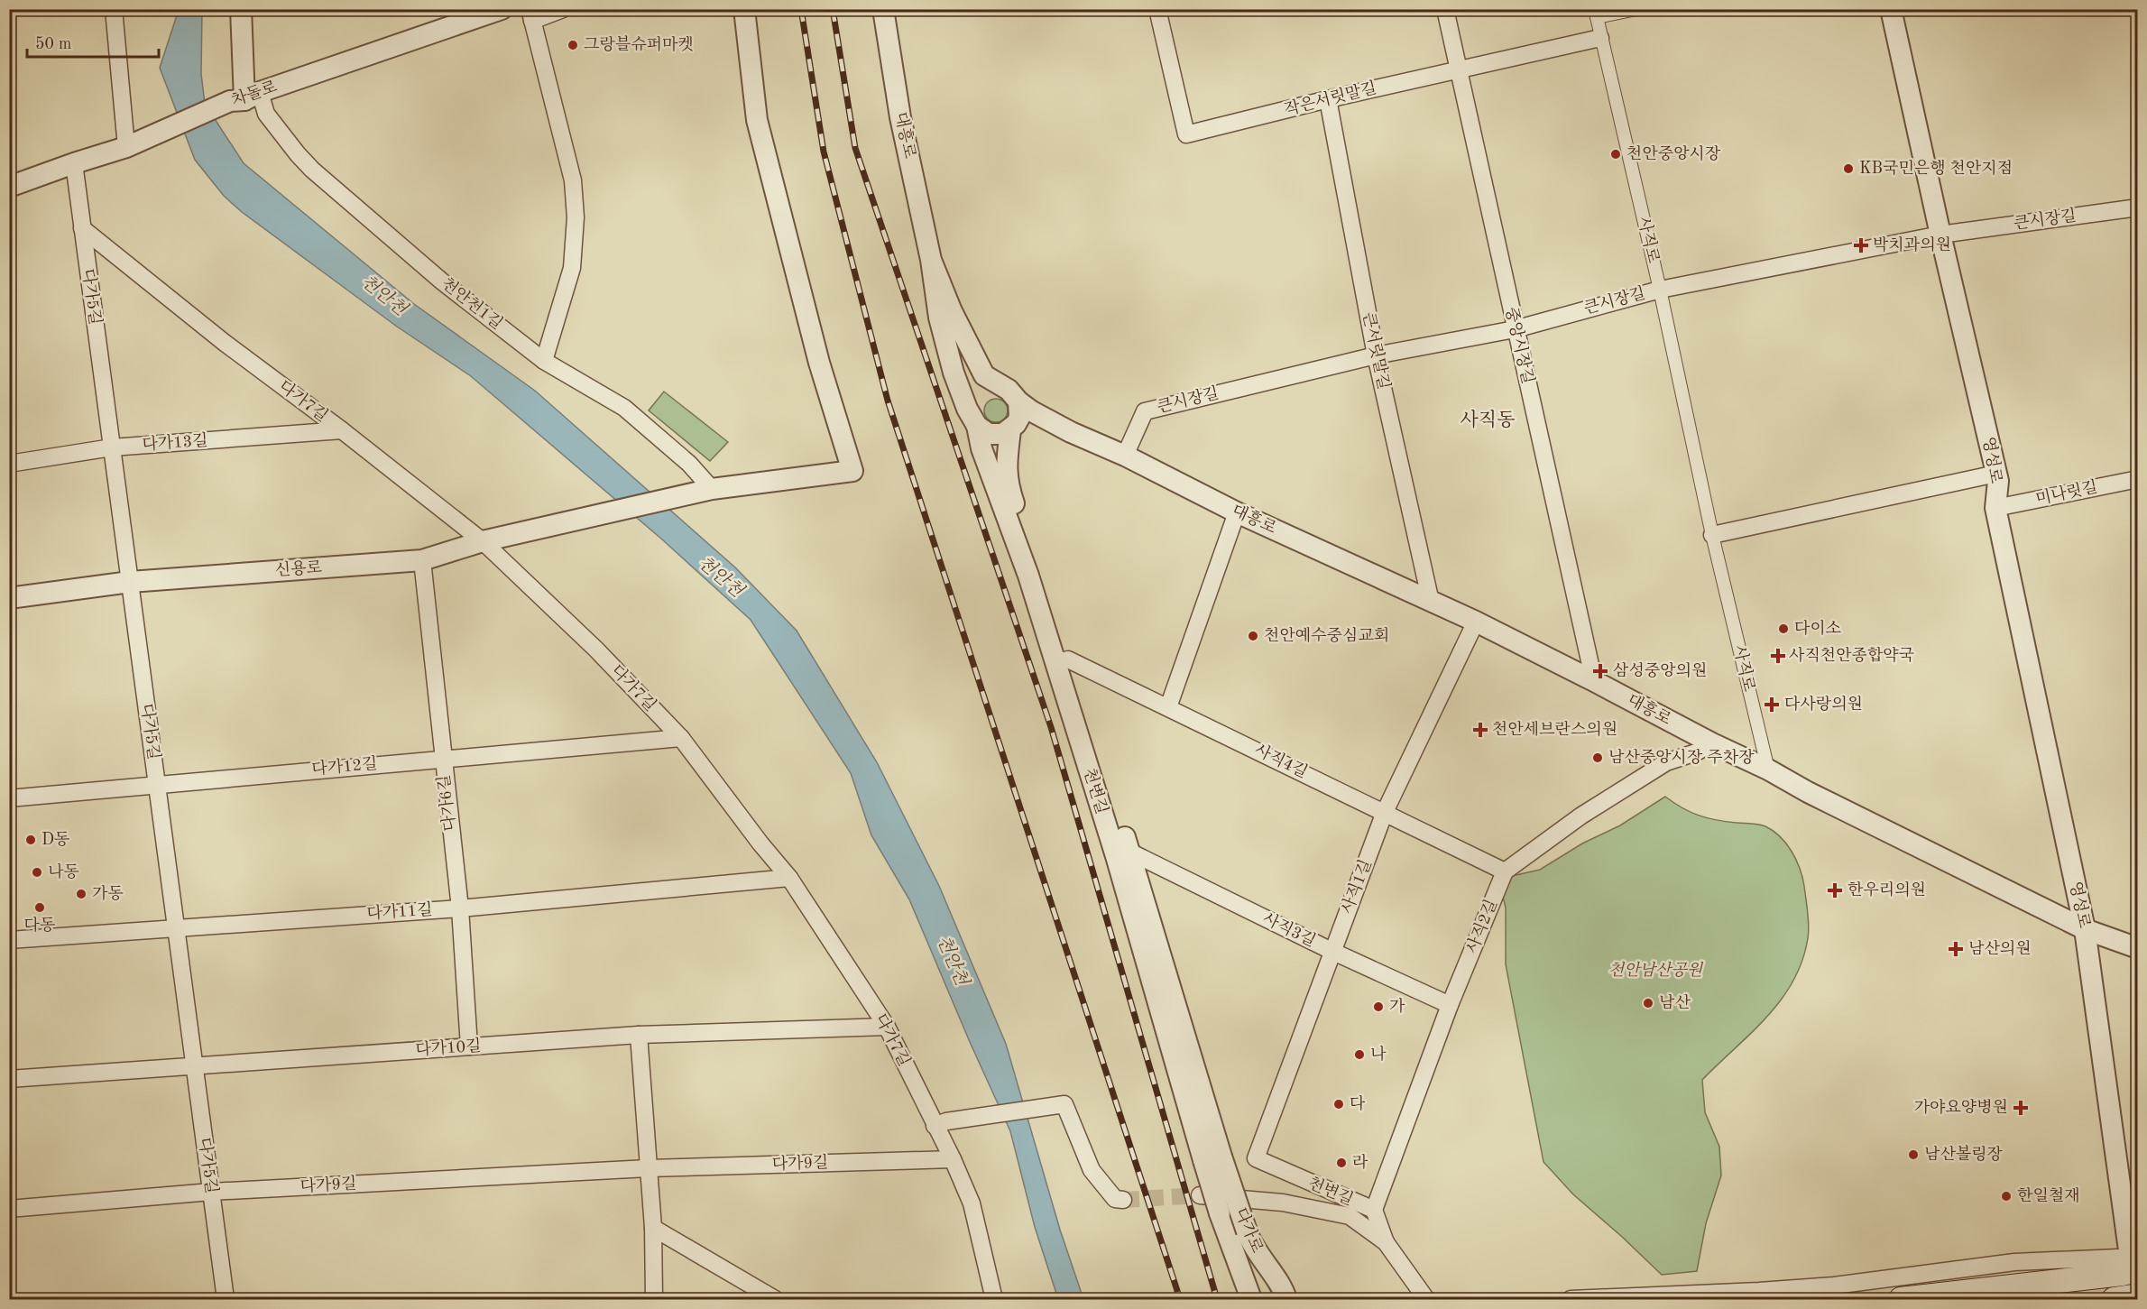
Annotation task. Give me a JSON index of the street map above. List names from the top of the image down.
{
  "streets": {
    "street": [
      "차돌로",
      "작은서릿말길",
      "대흥로",
      "큰시장길",
      "사직로",
      "다가5길",
      "천안천1길",
      "중앙시장길",
      "큰서릿말길",
      "다가7길",
      "다가13길",
      "영성로",
      "미나릿길",
      "신용로",
      "사직4길",
      "다가12길",
      "천변길",
      "다가6길",
      "사직1길",
      "다가11길",
      "사직2길",
      "사직3길",
      "다가10길",
      "다가9길",
      "다가로"
    ]
  },
  "crossings": [
    ["차돌로", "다가5길"],
    ["차돌로", "천안천1길"],
    ["작은서릿말길", "사직로"],
    ["작은서릿말길", "중앙시장길"],
    ["작은서릿말길", "큰서릿말길"],
    ["대흥로", "큰시장길"],
    ["대흥로", "사직로"],
    ["대흥로", "중앙시장길"],
    ["대흥로", "큰서릿말길"],
    ["대흥로", "영성로"],
    ["대흥로", "사직1길"],
    ["큰시장길", "사직로"],
    ["큰시장길", "중앙시장길"],
    ["큰시장길", "큰서릿말길"],
    ["큰시장길", "영성로"],
    ["다가5길", "다가7길"],
    ["다가5길", "다가13길"],
    ["다가5길", "신용로"],
    ["다가5길", "다가12길"],
    ["다가5길", "다가11길"],
    ["다가5길", "다가10길"],
    ["다가5길", "다가9길"],
    ["천안천1길", "신용로"],
    ["다가7길", "다가13길"],
    ["다가7길", "신용로"],
    ["다가7길", "다가12길"],
    ["다가7길", "다가11길"],
    ["다가7길", "다가10길"],
    ["다가7길", "다가9길"],
    ["영성로", "미나릿길"],
    ["신용로", "다가6길"],
    ["사직4길", "천변길"],
    ["사직4길", "사직1길"],
    ["사직4길", "사직2길"],
    ["다가12길", "다가6길"],
    ["천변길", "사직1길"],
    ["천변길", "사직2길"],
    ["천변길", "사직3길"],
    ["천변길", "다가로"],
    ["다가6길", "다가11길"],
    ["다가6길", "다가10길"],
    ["사직1길", "사직3길"],
    ["사직2길", "사직3길"]
  ],
  "districts": ["사직동"],
  "water": ["천안천"],
  "parks": ["천안남산공원"],
  "places": {
    "other": [
      "그랑블슈퍼마켓",
      "천안중앙시장",
      "KB국민은행 천안지점",
      "다이소",
      "천안예수중심교회",
      "남산중앙시장 주차장",
      "D동",
      "나동",
      "가동",
      "다동",
      "남산",
      "가",
      "나",
      "다",
      "남산볼링장",
      "라",
      "한일철재"
    ],
    "health": [
      "박치과의원",
      "사직천안종합약국",
      "삼성중앙의원",
      "다사랑의원",
      "천안세브란스의원",
      "한우리의원",
      "남산의원",
      "가야요양병원"
    ]
  },
  "scale_bar": "50 m"
}
